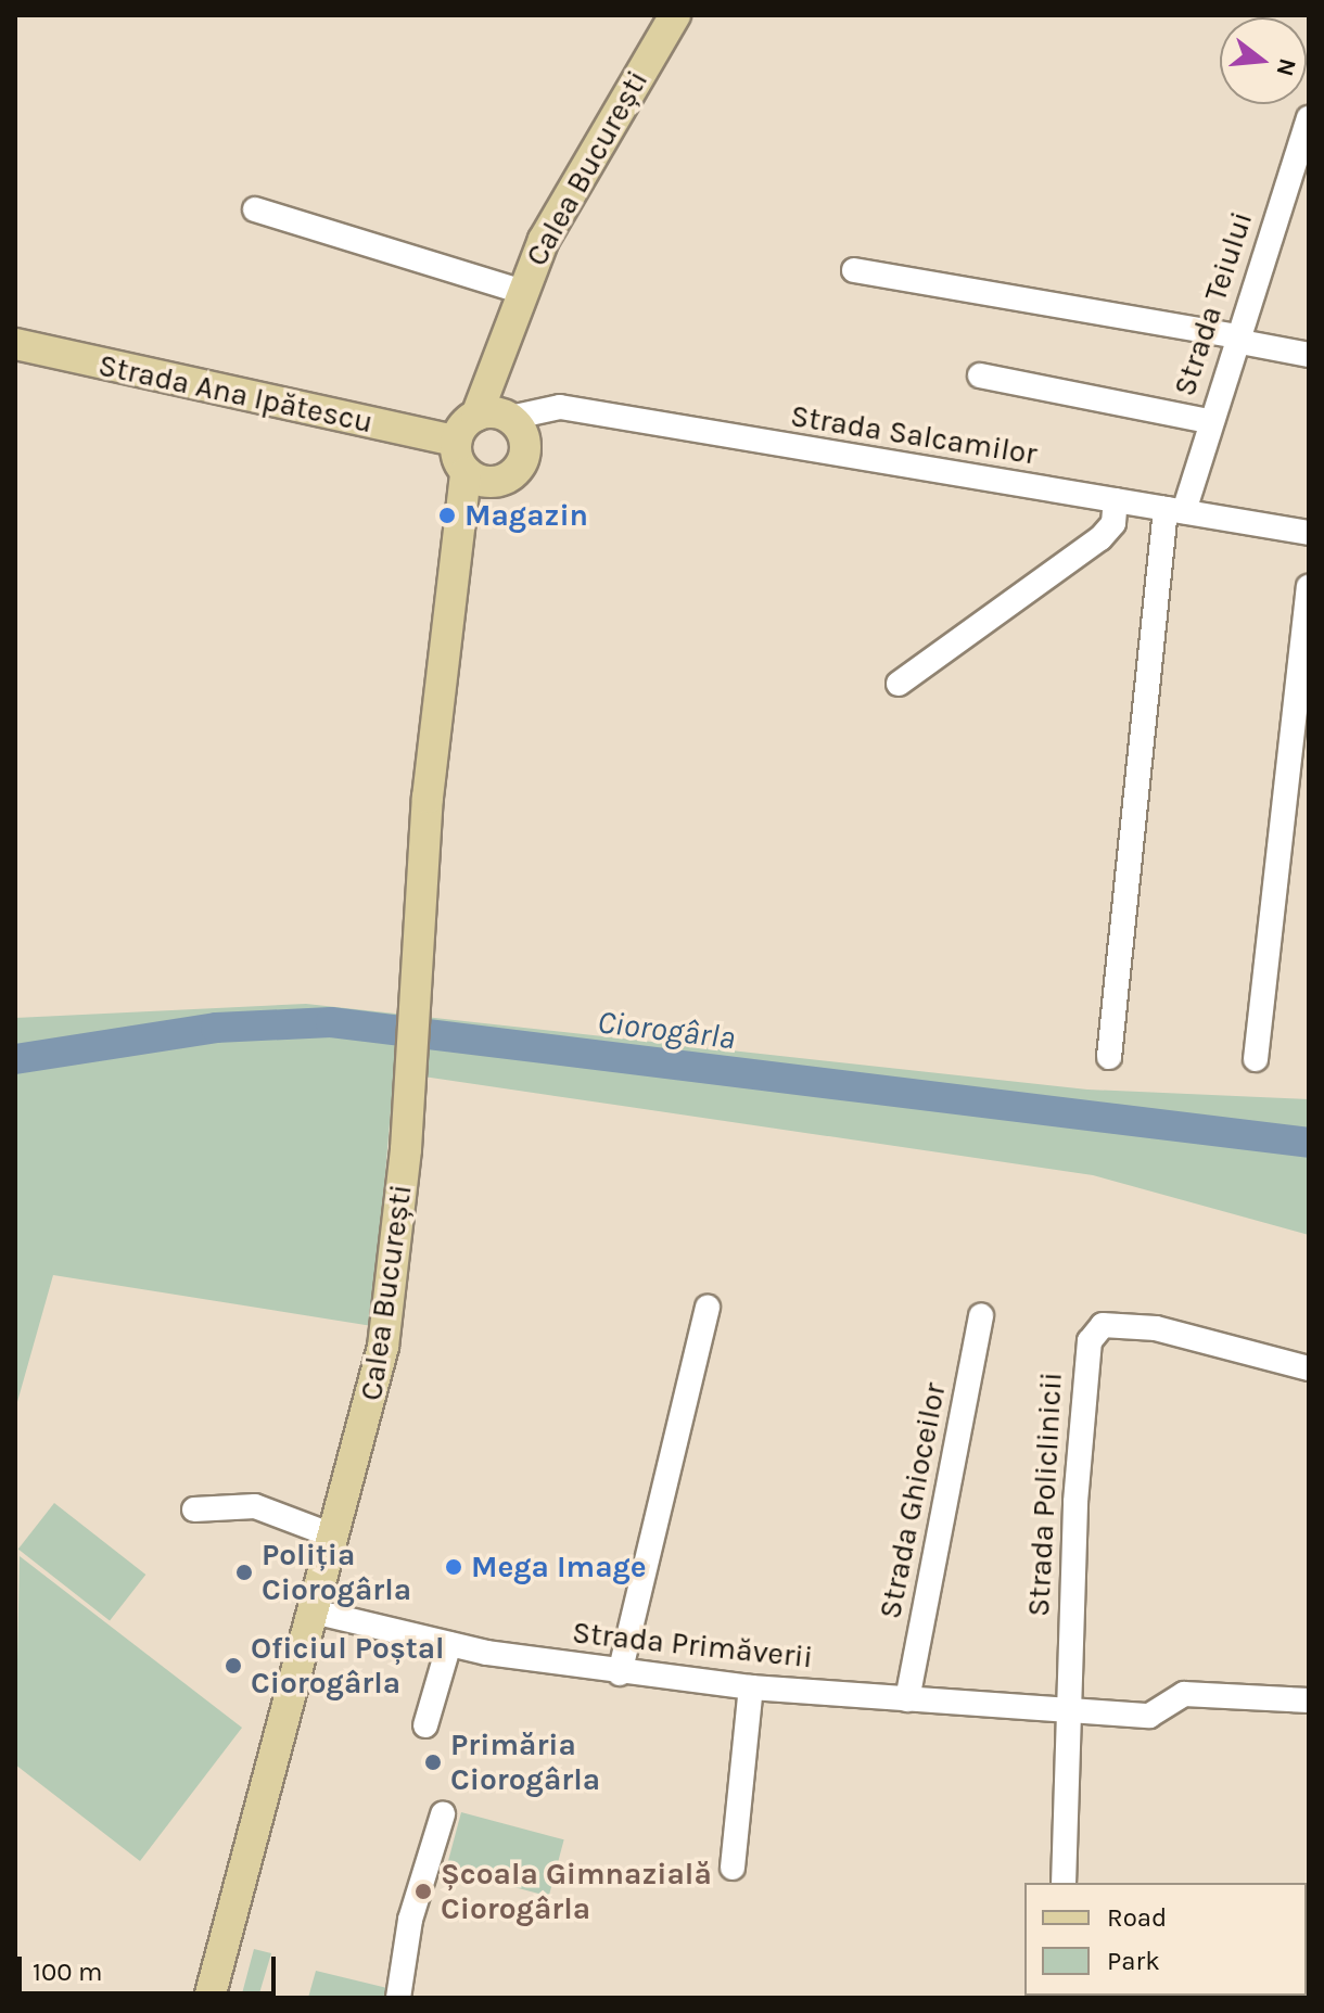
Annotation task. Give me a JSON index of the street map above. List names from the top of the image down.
{
  "streets": {
    "main road": ["Calea București", "Strada Ana Ipătescu"],
    "street": [
      "Strada Teiului",
      "Strada Salcamilor",
      "Strada Policlinicii",
      "Strada Ghioceilor",
      "Strada Primăverii"
    ]
  },
  "crossings": [
    ["Calea București", "Strada Ana Ipătescu"],
    ["Calea București", "Strada Salcamilor"],
    ["Calea București", "Strada Primăverii"],
    ["Strada Teiului", "Strada Salcamilor"],
    ["Strada Ana Ipătescu", "Strada Salcamilor"],
    ["Strada Policlinicii", "Strada Primăverii"],
    ["Strada Ghioceilor", "Strada Primăverii"]
  ],
  "water": ["Ciorogârla"],
  "places": [
    "Magazin",
    "Mega Image",
    "Poliția Ciorogârla",
    "Oficiul Poștal Ciorogârla",
    "Primăria Ciorogârla",
    "Școala Gimnazială Ciorogârla"
  ],
  "legend": ["Road", "Park"],
  "scale_bar": "100 m",
  "north": "right"
}
